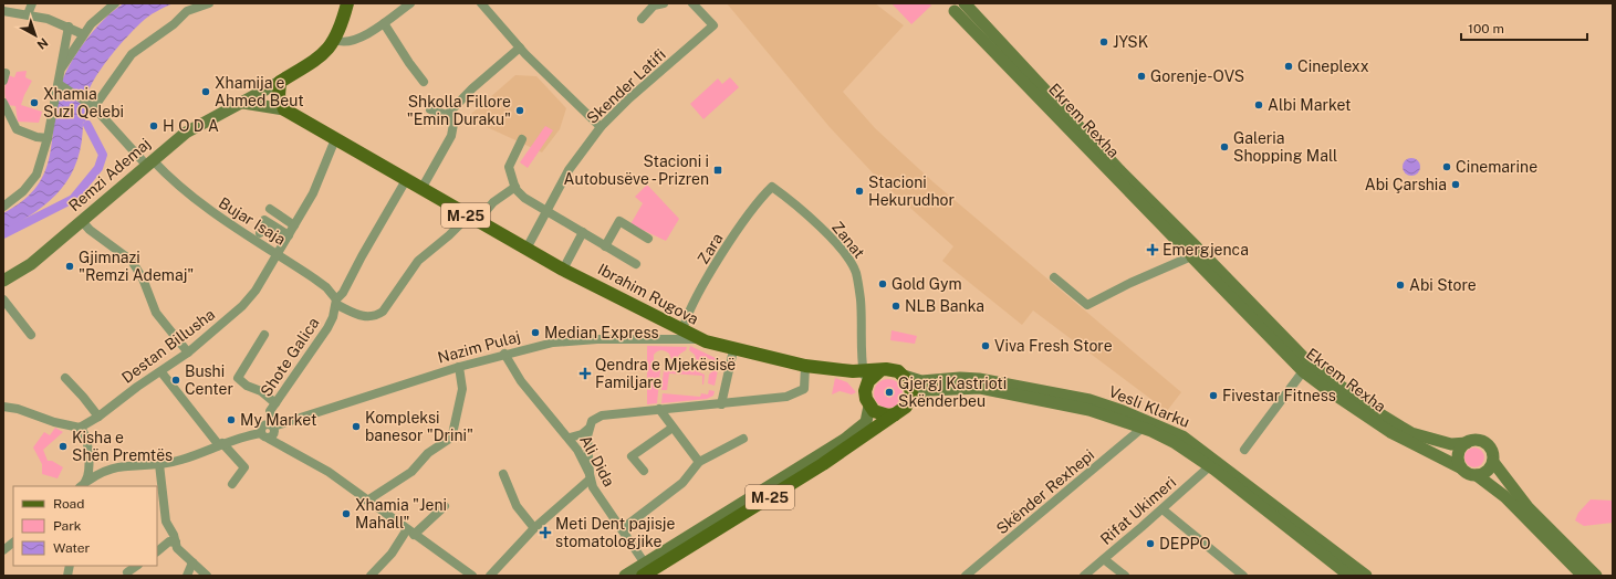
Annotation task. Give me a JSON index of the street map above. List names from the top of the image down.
{
  "streets": {
    "main road": ["M-25", "Ibrahim Rugova"],
    "street": [
      "Skender Latifi",
      "Ekrem Rexha",
      "Remzi Ademaj",
      "Bujar Isaja",
      "Zanat",
      "Zara",
      "Destan Billusha",
      "Nazim Pulaj",
      "Shote Galica",
      "Vesli Klarku",
      "Ali Dida",
      "Skënder Rexhepi",
      "Rifat Ukimeri"
    ]
  },
  "crossings": [
    ["Skender Latifi", "Ibrahim Rugova"],
    ["Remzi Ademaj", "Bujar Isaja"],
    ["Remzi Ademaj", "Ibrahim Rugova"],
    ["M-25", "Zanat"],
    ["M-25", "Ibrahim Rugova"],
    ["M-25", "Vesli Klarku"],
    ["M-25", "Ali Dida"],
    ["Bujar Isaja", "Destan Billusha"],
    ["Bujar Isaja", "Shote Galica"],
    ["Zanat", "Zara"],
    ["Zanat", "Ibrahim Rugova"],
    ["Zanat", "Vesli Klarku"],
    ["Zara", "Ibrahim Rugova"],
    ["Ibrahim Rugova", "Destan Billusha"],
    ["Ibrahim Rugova", "Nazim Pulaj"],
    ["Ibrahim Rugova", "Shote Galica"],
    ["Ibrahim Rugova", "Vesli Klarku"],
    ["Nazim Pulaj", "Shote Galica"],
    ["Nazim Pulaj", "Ali Dida"],
    ["Vesli Klarku", "Skënder Rexhepi"],
    ["Vesli Klarku", "Rifat Ukimeri"]
  ],
  "places": {
    "other": [
      "JYSK",
      "Cineplexx",
      "Gorenje-OVS",
      "Xhamija e Ahmed Beut",
      "Xhamia Suzi Qelebi",
      "Albi Market",
      "Shkolla Fillore \"Emin Duraku\"",
      "H O D A",
      "Galeria Shopping Mall",
      "Cinemarine",
      "Abi Çarshia",
      "Stacioni Hekurudhor",
      "Gjimnazi \"Remzi Ademaj\"",
      "Gold Gym",
      "Abi Store",
      "NLB Banka",
      "Median Express",
      "Viva Fresh Store",
      "Bushi Center",
      "Gjergj Kastrioti Skënderbeu",
      "Fivestar Fitness",
      "My Market",
      "Kompleksi banesor \"Drini\"",
      "Kisha e Shën Premtës",
      "Xhamia \"Jeni Mahall\"",
      "DEPPO"
    ],
    "transit": ["Stacioni i Autobusëve - Prizren"],
    "health": ["Emergjenca", "Qendra e Mjekësisë Familjare", "Meti Dent pajisje stomatologjike"]
  },
  "legend": ["Road", "Park", "Water"],
  "scale_bar": "100 m",
  "north": "bottom right"
}
